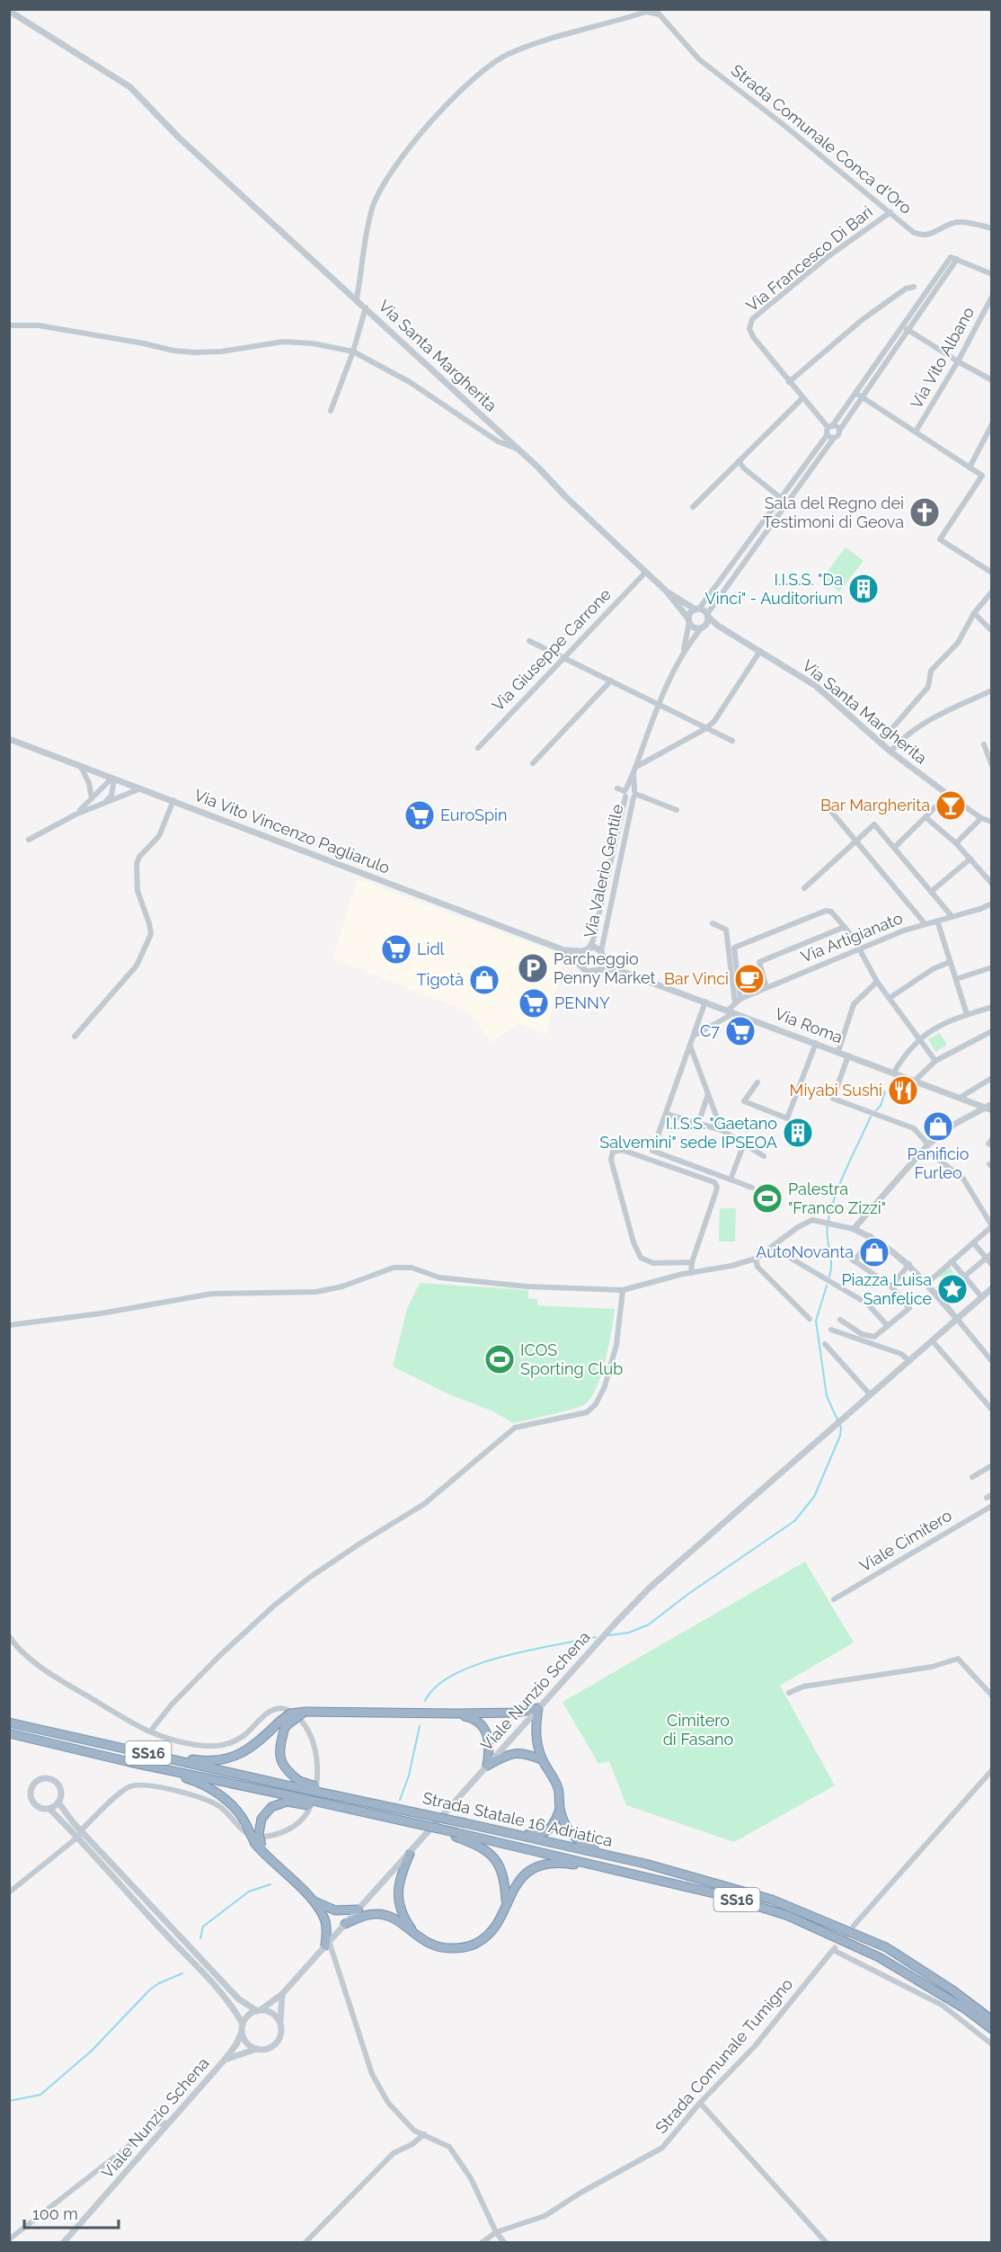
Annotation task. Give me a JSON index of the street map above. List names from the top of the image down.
{
  "streets": {
    "highway": ["SS16", "Strada Statale 16 Adriatica"],
    "street": [
      "Strada Comunale Conca d'Oro",
      "Via Francesco Di Bari",
      "Via Santa Margherita",
      "Via Vito Albano",
      "Via Giuseppe Carrone",
      "Via Vito Vincenzo Pagliarulo",
      "Via Valerio Gentile",
      "Via Artigianato",
      "Via Roma",
      "Viale Cimitero",
      "Viale Nunzio Schena",
      "Strada Comunale Tumigno"
    ]
  },
  "crossings": [
    ["Strada Comunale Conca d'Oro", "Via Francesco Di Bari"],
    ["Via Santa Margherita", "Via Giuseppe Carrone"],
    ["Via Santa Margherita", "Via Valerio Gentile"],
    ["Via Vito Vincenzo Pagliarulo", "Via Valerio Gentile"],
    ["Via Vito Vincenzo Pagliarulo", "Via Roma"],
    ["Via Valerio Gentile", "Via Roma"],
    ["Via Artigianato", "Via Roma"]
  ],
  "parks": ["Cimitero di Fasano"],
  "places": {
    "church": ["Sala del Regno dei Testimoni di Geova"],
    "building": ["I.I.S.S. \"Da Vinci\" - Auditorium", "I.I.S.S. \"Gaetano Salvemini\" sede IPSEOA"],
    "bar": ["Bar Margherita"],
    "supermarket": [
      "EuroSpin",
      "Lidl",
      "PENNY",
      "C7"
    ],
    "parking": ["Parcheggio Penny Market"],
    "cafe": ["Bar Vinci"],
    "shop": ["Tigotà", "Panificio Furleo", "AutoNovanta"],
    "restaurant": ["Miyabi Sushi"],
    "sports": ["Palestra \"Franco Zizzi\"", "ICOS Sporting Club"],
    "place": ["Piazza Luisa Sanfelice"]
  },
  "scale_bar": "100 m"
}
